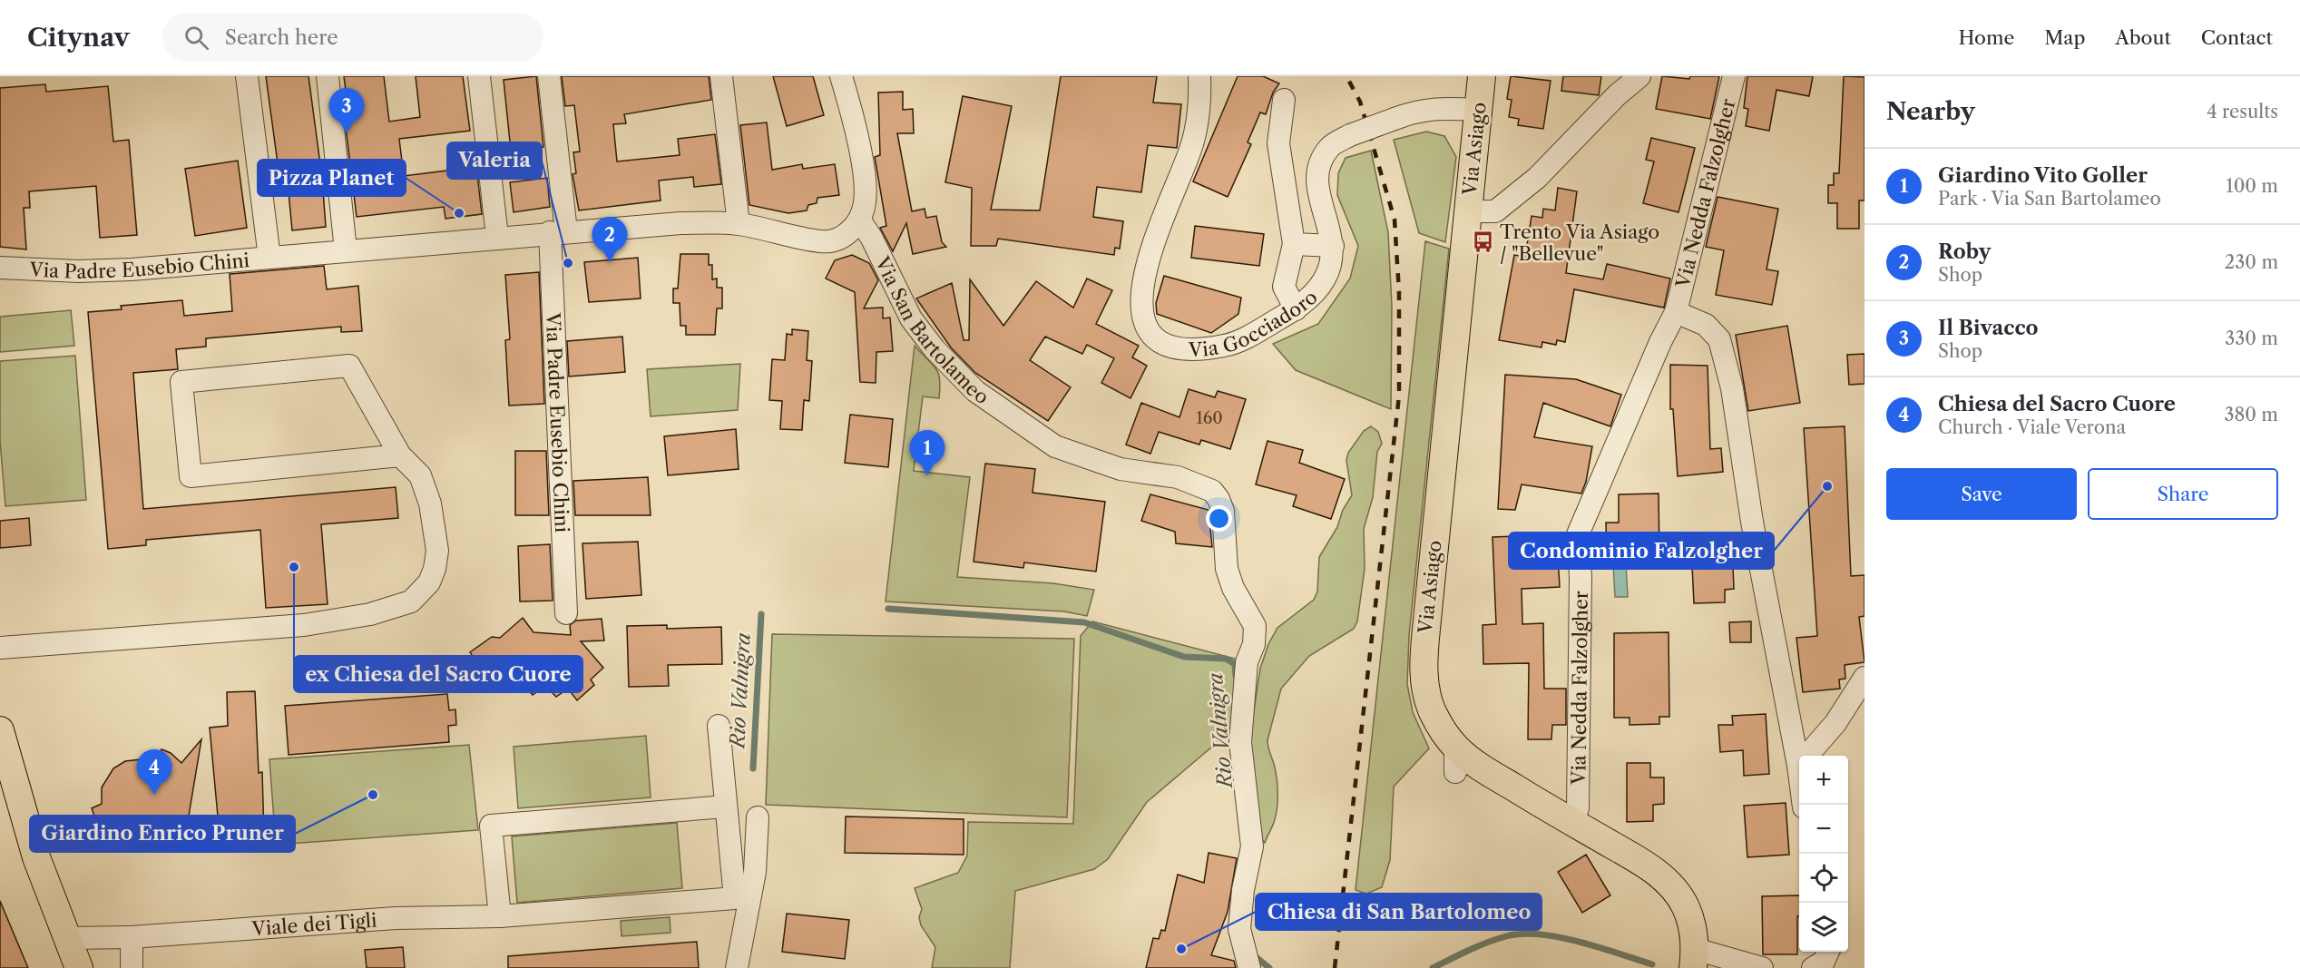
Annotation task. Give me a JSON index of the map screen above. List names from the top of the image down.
{
  "streets": {
    "main road": ["Via Asiago"],
    "street": [
      "Via Nedda Falzolgher",
      "Via Padre Eusebio Chini",
      "Via Gocciadoro",
      "Via San Bartolameo",
      "Viale dei Tigli"
    ]
  },
  "crossings": [
    ["Via Asiago", "Via Nedda Falzolgher"],
    ["Via Asiago", "Via Gocciadoro"],
    ["Via Padre Eusebio Chini", "Via San Bartolameo"]
  ],
  "water": ["Rio Valnigra"],
  "places": {
    "other": [
      "Pizza Planet",
      "Valeria",
      "Condominio Falzolgher",
      "ex Chiesa del Sacro Cuore",
      "Giardino Enrico Pruner",
      "Chiesa di San Bartolomeo"
    ],
    "bus stop": ["Trento Via Asiago / \"Bellevue\""]
  },
  "house_numbers": ["160"],
  "page": {
    "header": "Citynav",
    "search": "Search here",
    "nav": [
      "Home",
      "Map",
      "About",
      "Contact"
    ],
    "heading": ["Nearby", "4 results"],
    "pins": [
      "3",
      "2",
      "1",
      "4"
    ],
    "list": [
      {
        "mark": "1",
        "name": "Giardino Vito Goller",
        "note": "Park · Via San Bartolameo",
        "value": "100 m"
      },
      {
        "mark": "2",
        "name": "Roby",
        "note": "Shop",
        "value": "230 m"
      },
      {
        "mark": "3",
        "name": "Il Bivacco",
        "note": "Shop",
        "value": "330 m"
      },
      {
        "mark": "4",
        "name": "Chiesa del Sacro Cuore",
        "note": "Church · Viale Verona",
        "value": "380 m"
      }
    ],
    "buttons": ["Save", "Share"],
    "map_buttons": ["+", "−"]
  }
}
